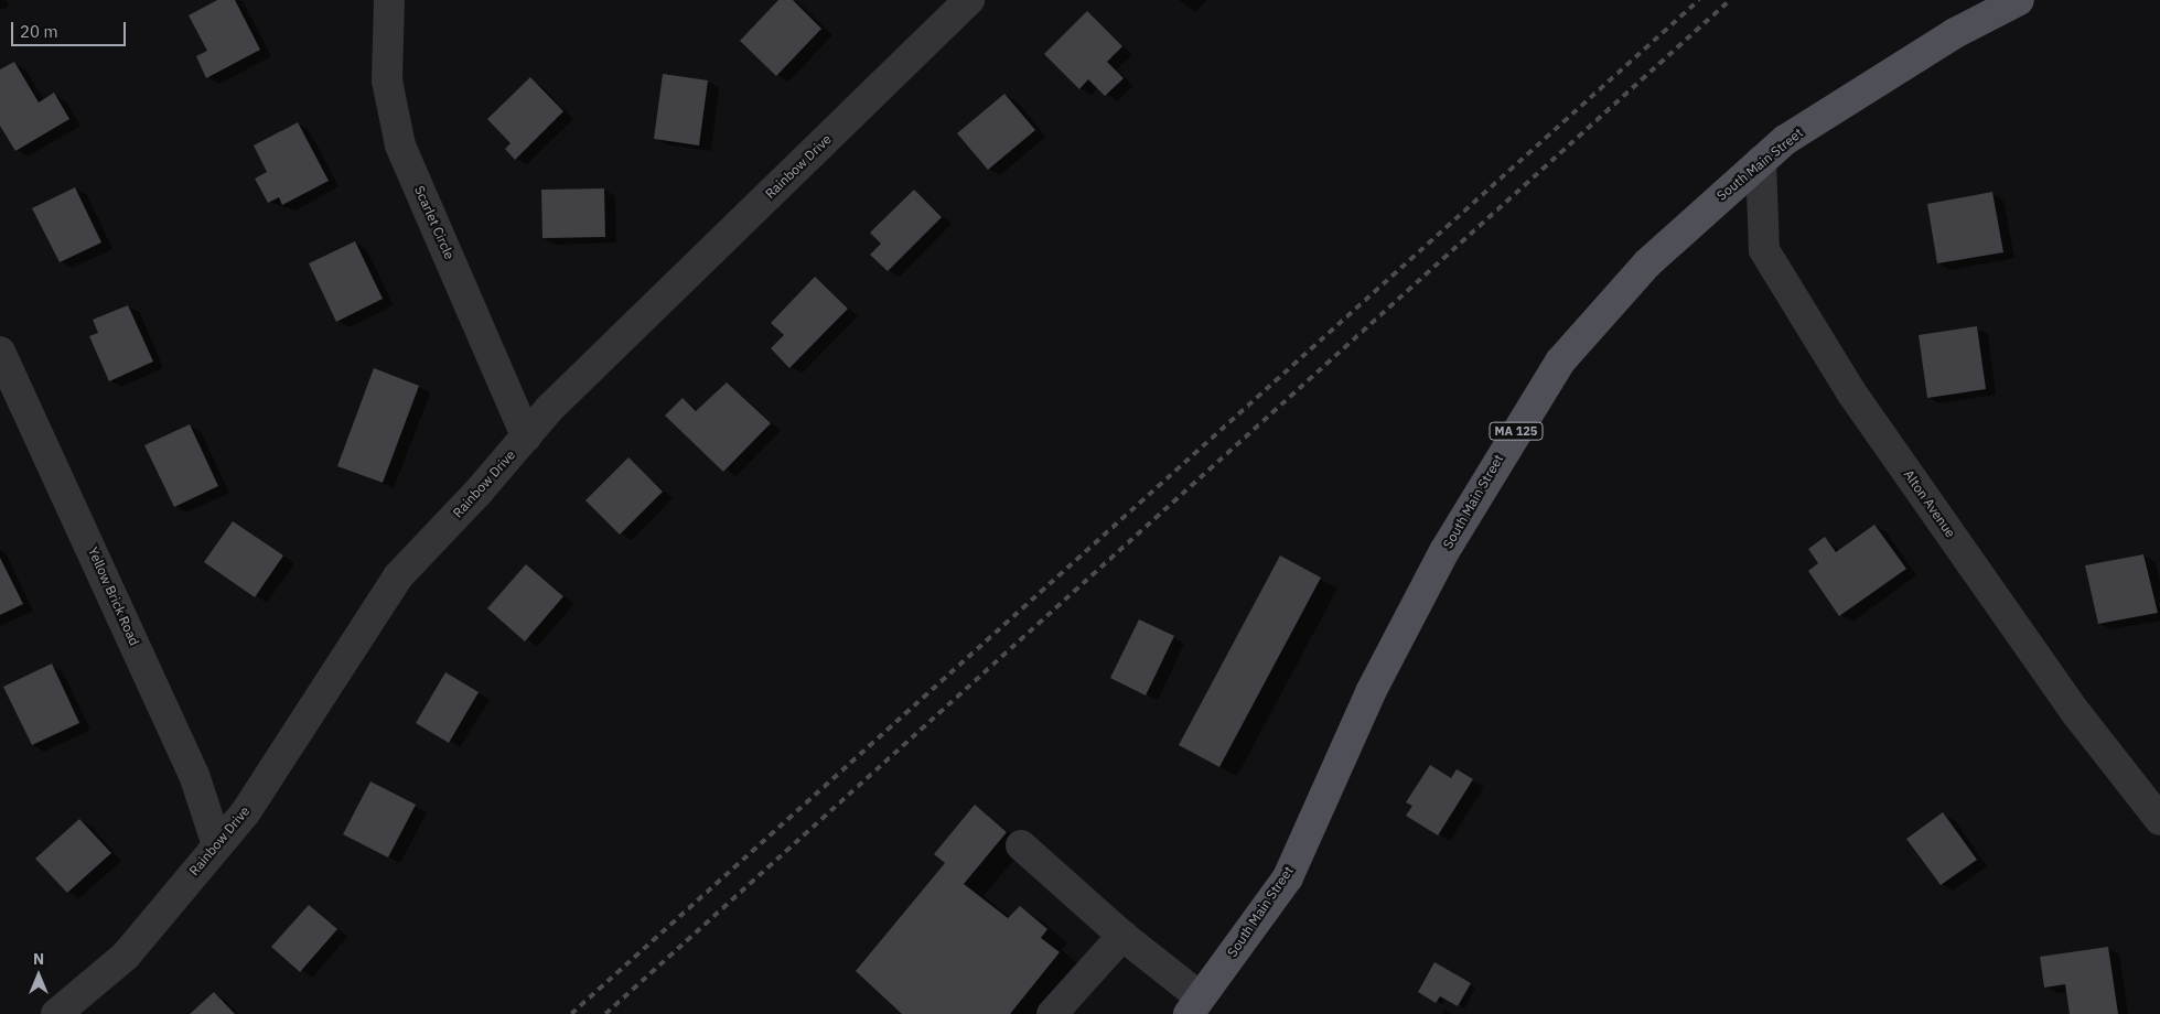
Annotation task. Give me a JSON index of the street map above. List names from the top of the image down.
{
  "streets": {
    "main road": ["South Main Street", "MA 125"],
    "street": [
      "Rainbow Drive",
      "Scarlet Circle",
      "Alton Avenue",
      "Yellow Brick Road"
    ]
  },
  "crossings": [
    ["South Main Street", "Alton Avenue"],
    ["Rainbow Drive", "Scarlet Circle"],
    ["Rainbow Drive", "Yellow Brick Road"]
  ],
  "scale_bar": "20 m",
  "north": "top"
}
